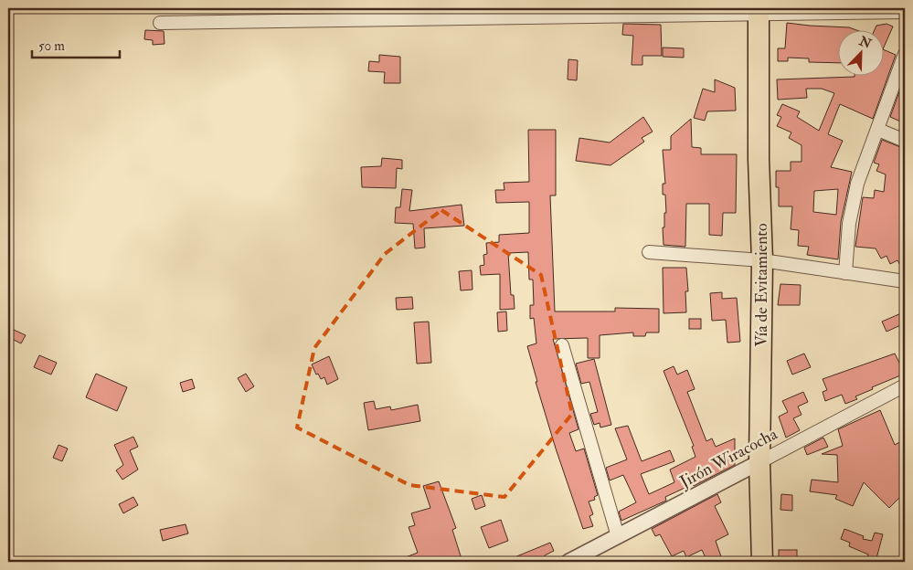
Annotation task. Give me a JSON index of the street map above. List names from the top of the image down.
{
  "streets": {
    "highway": ["Vía de Evitamiento"],
    "street": ["Jirón Wiracocha"]
  },
  "crossings": [
    ["Vía de Evitamiento", "Jirón Wiracocha"]
  ],
  "scale_bar": "50 m",
  "north": "top right"
}
